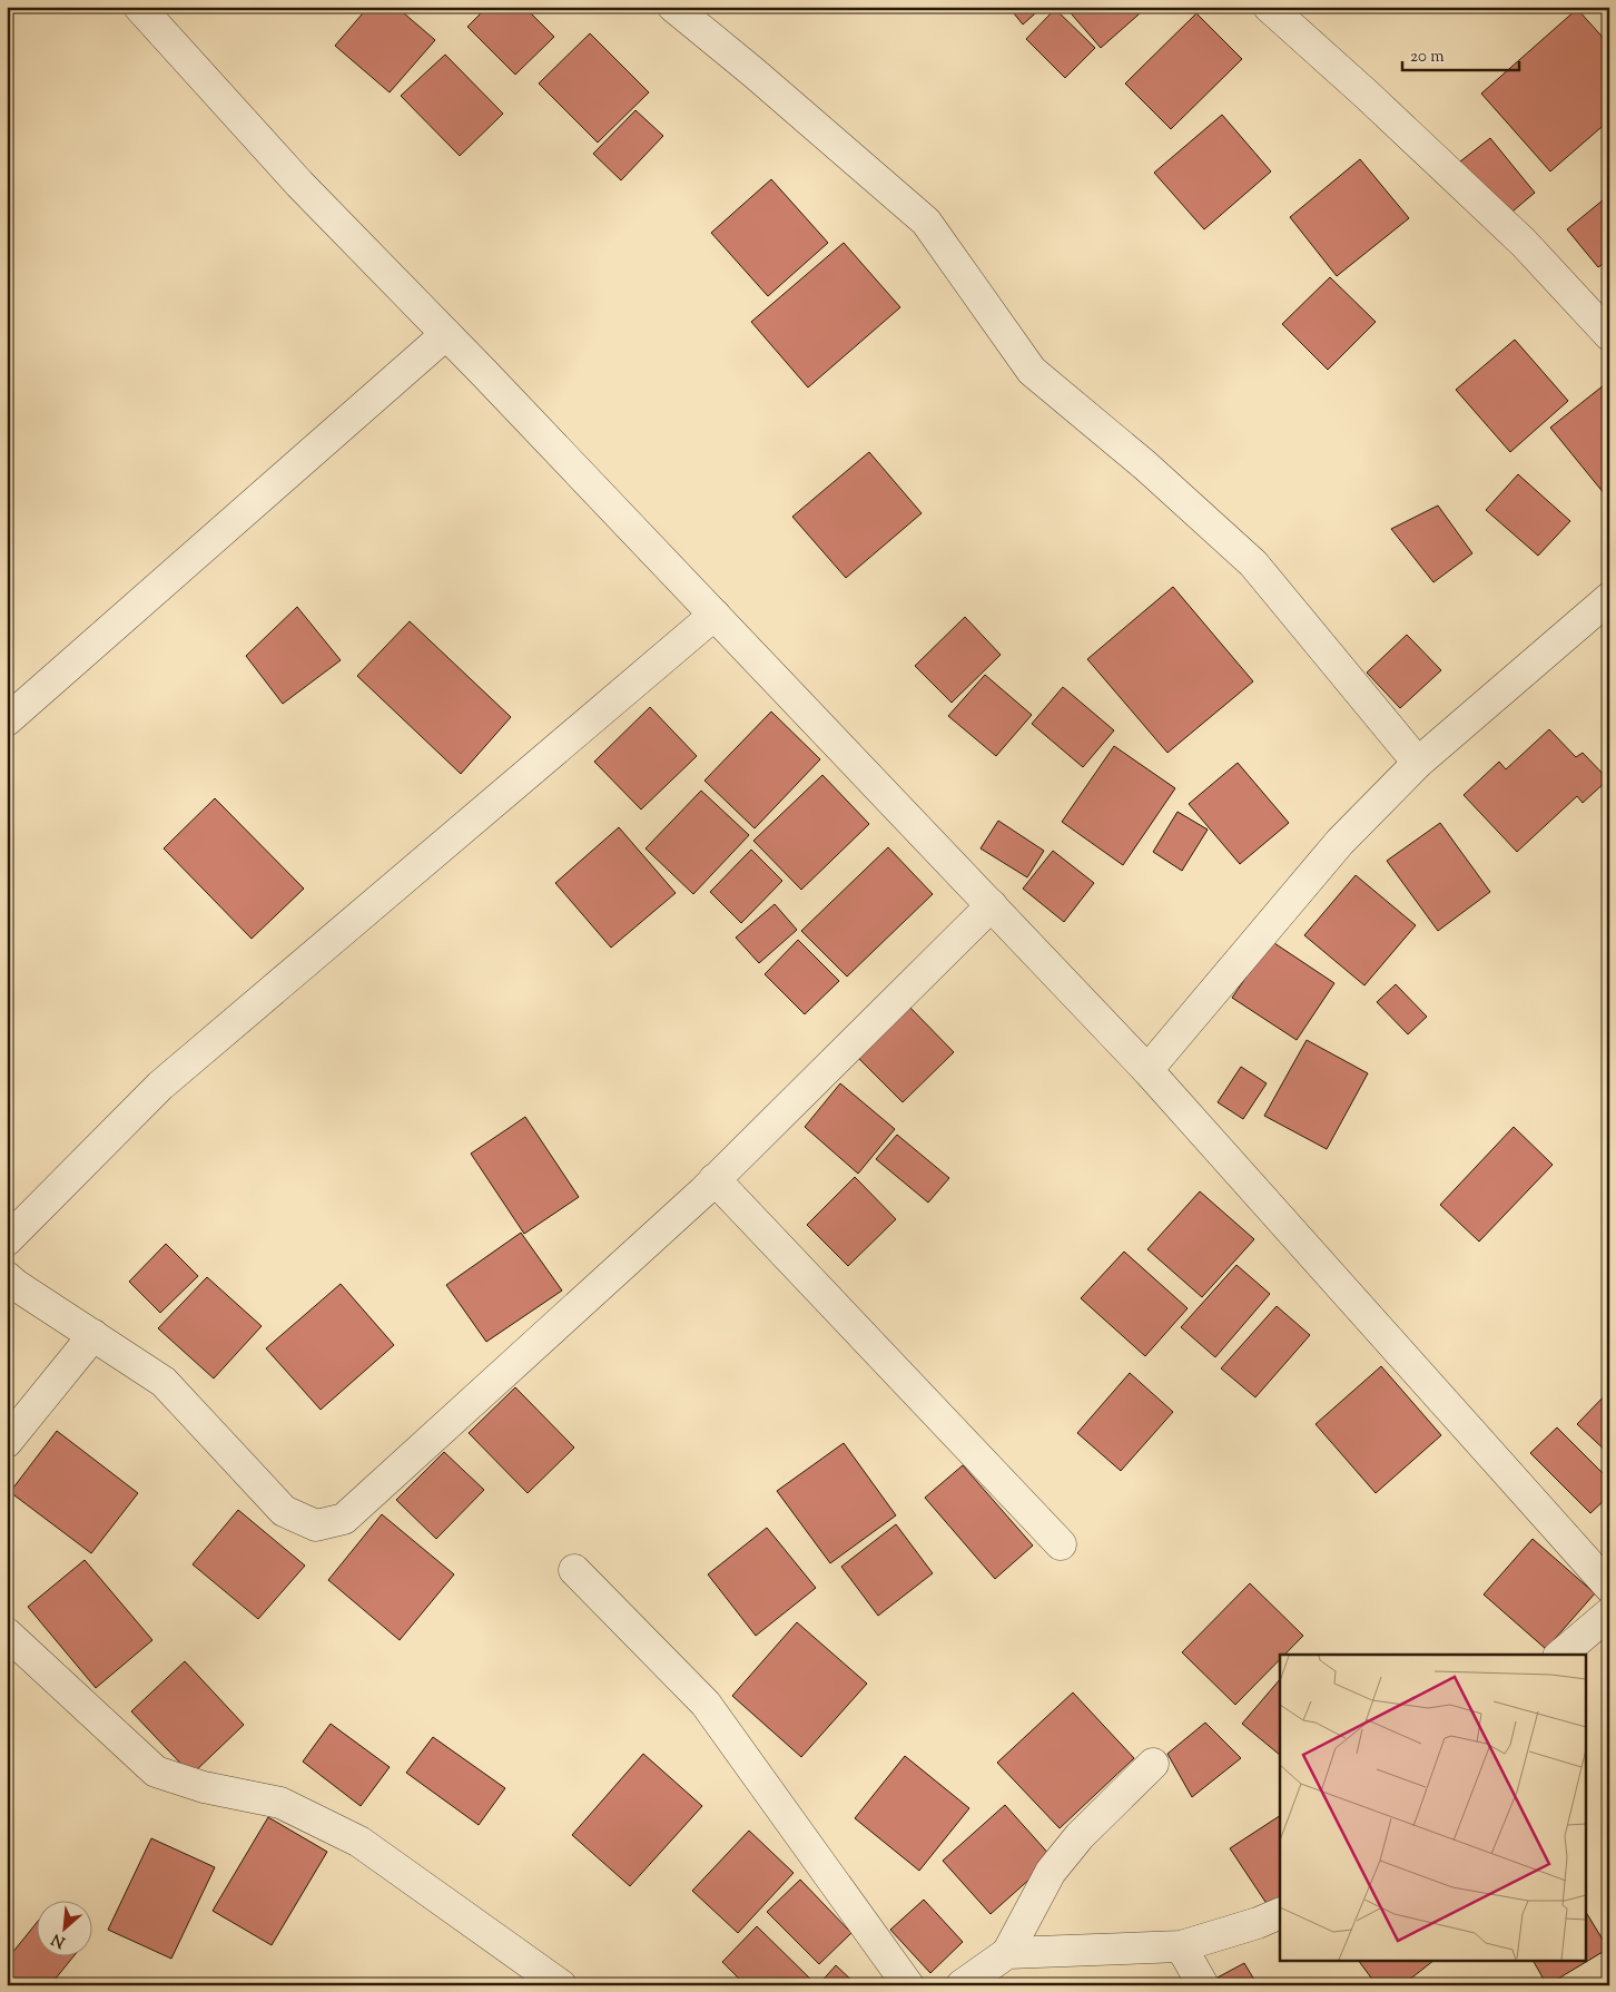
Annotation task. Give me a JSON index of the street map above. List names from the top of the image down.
{
  "scale_bar": "20 m",
  "north": "bottom left"
}
